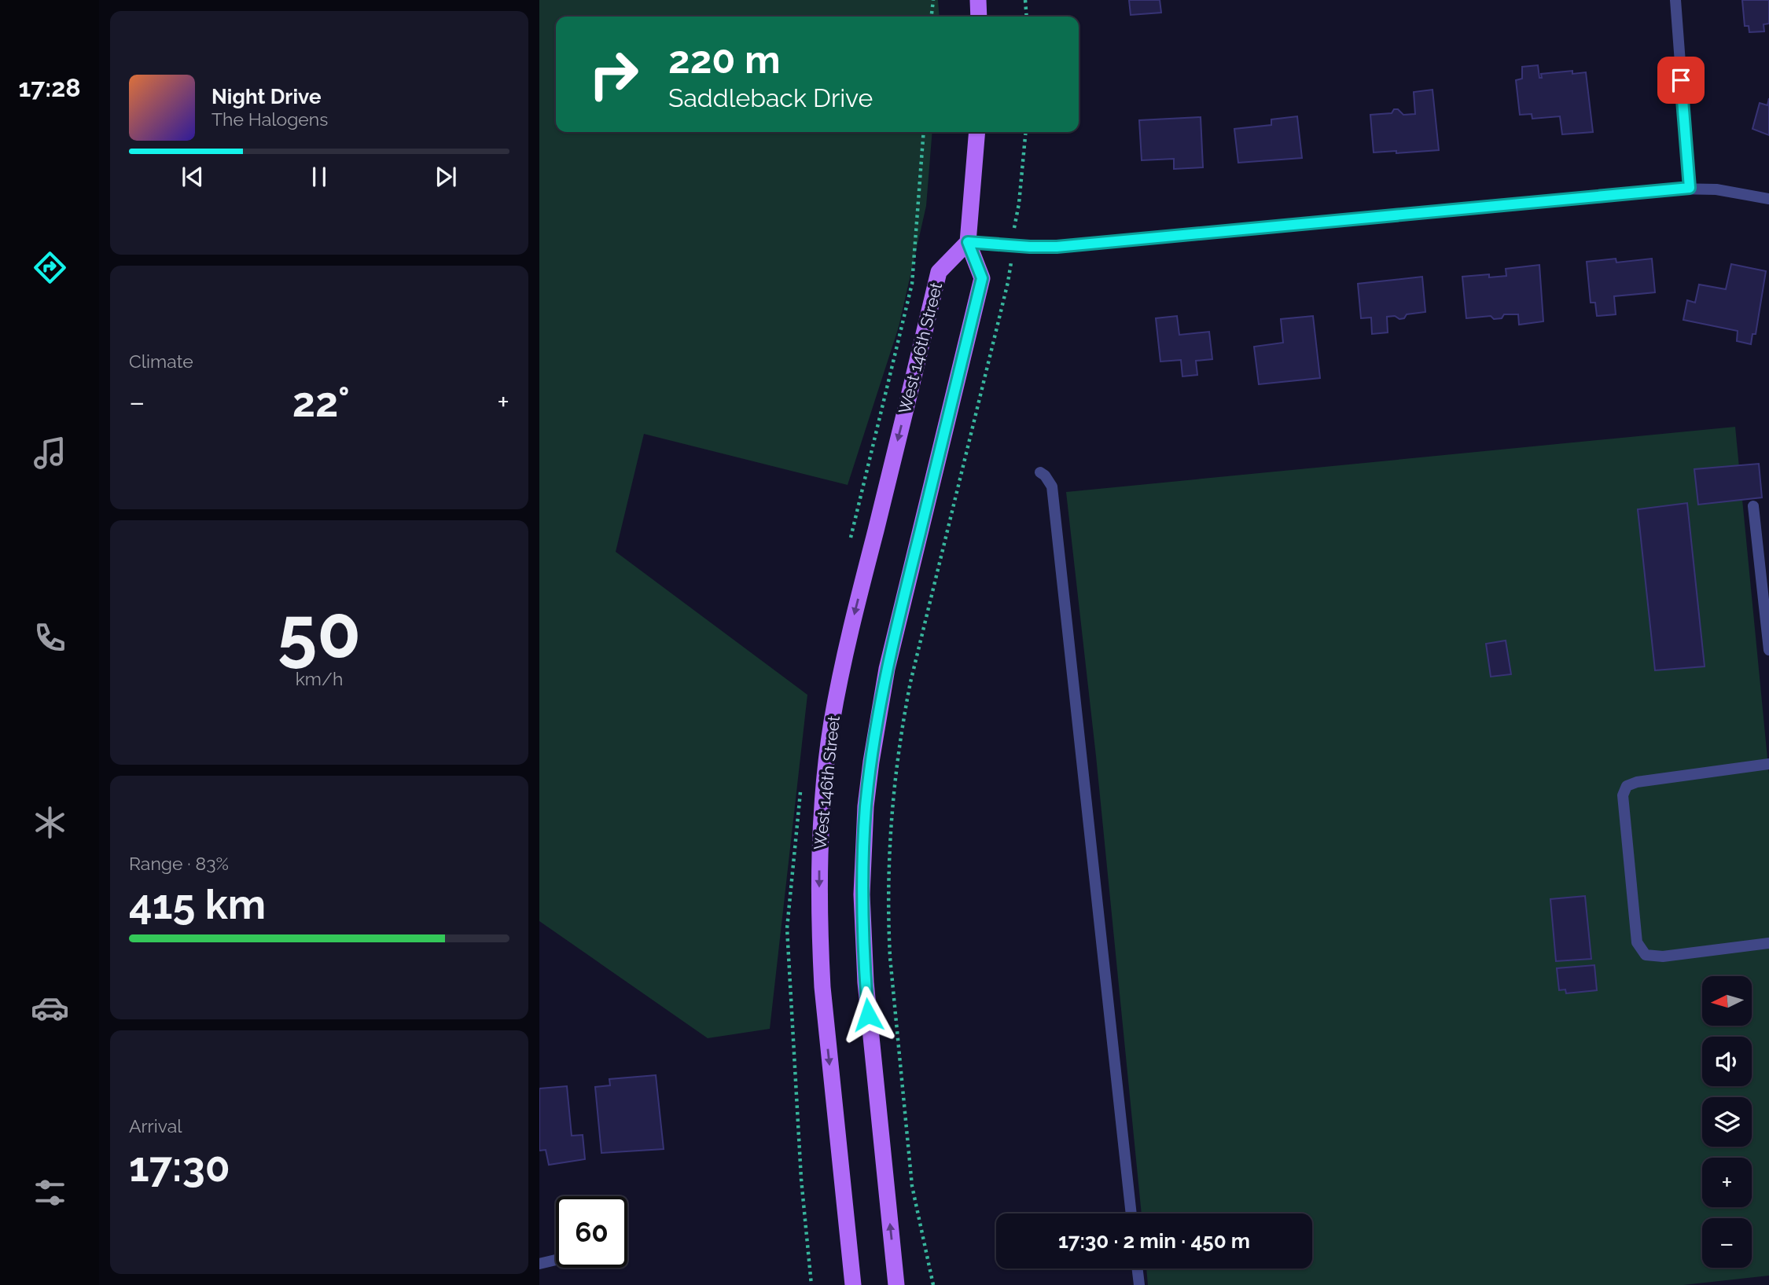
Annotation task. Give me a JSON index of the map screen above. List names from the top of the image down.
{
  "streets": {
    "main road": ["West 146th Street"]
  },
  "north": "left",
  "page": {
    "tabs": "17:28",
    "turn": ["220 m", "Saddleback Drive"],
    "song": ["Night Drive", "The Halogens"],
    "tile": [
      "Climate",
      ["50", "km/h"],
      ["Range · 83%", "415 km"],
      ["Arrival", "17:30"]
    ],
    "heat": ["−", "22°", "+"],
    "map_buttons": ["+", "−"],
    "limit": "60",
    "trip": "17:30 · 2 min · 450 m"
  }
}
